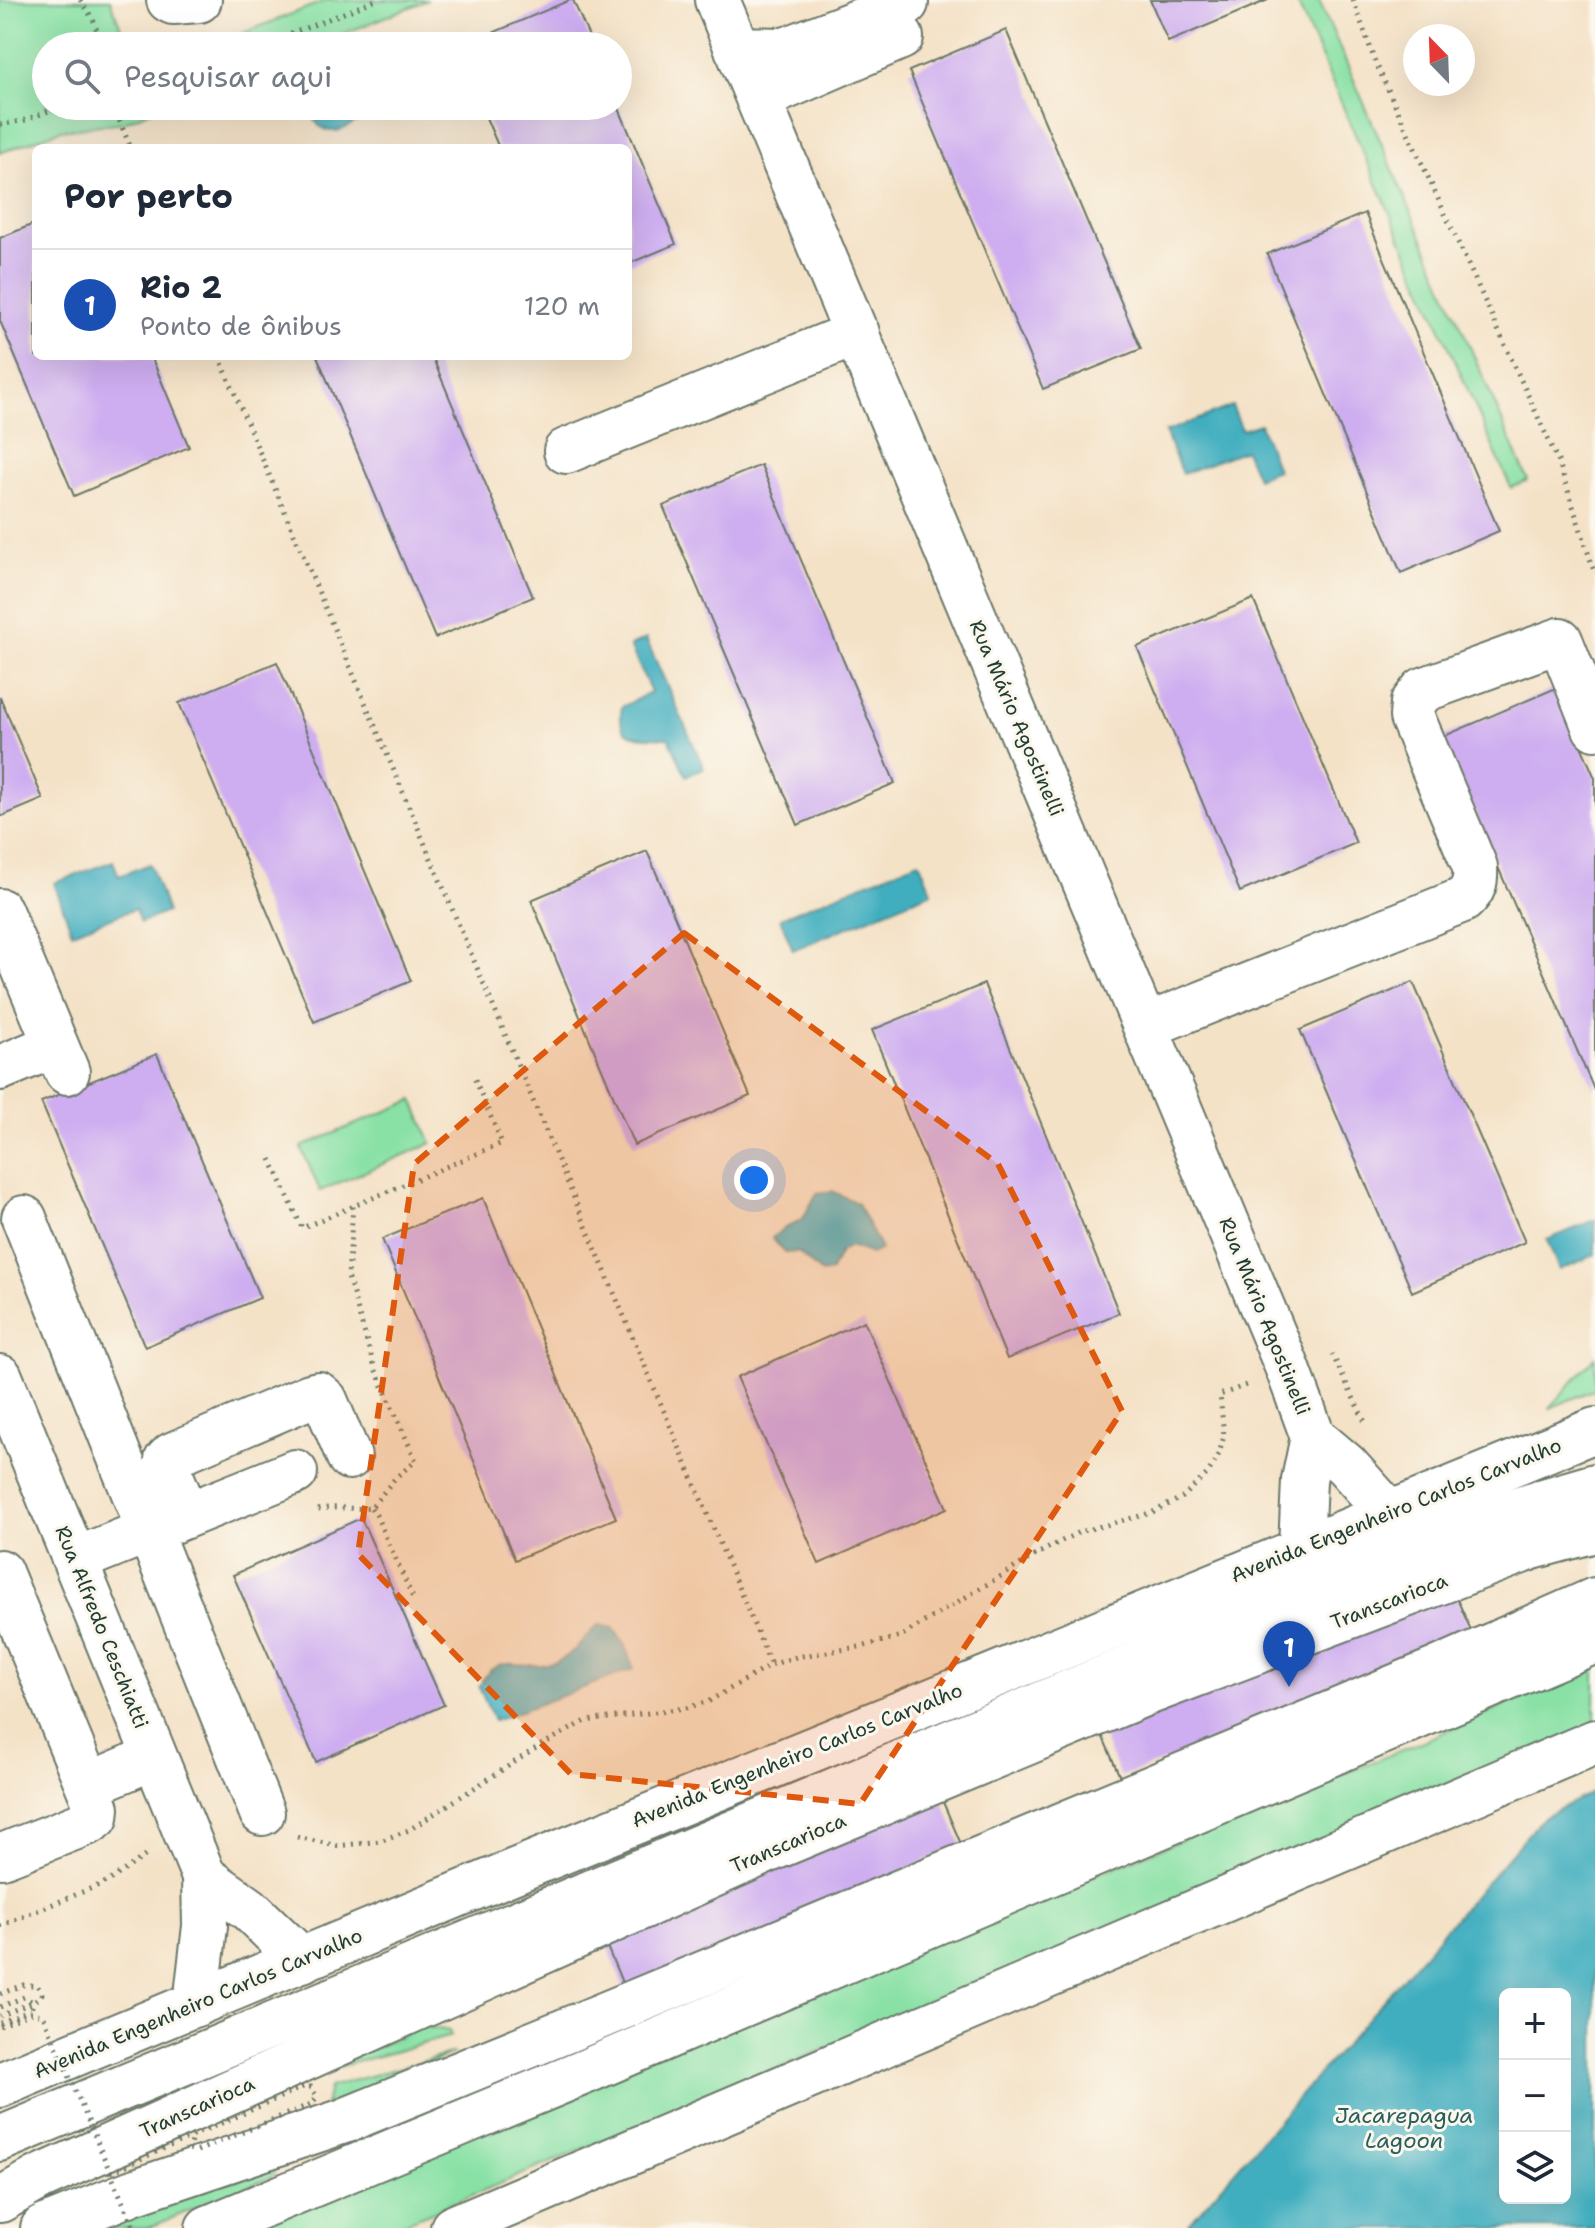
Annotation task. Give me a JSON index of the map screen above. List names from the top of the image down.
{
  "streets": {
    "main road": [
      "Rua Mário Agostinelli",
      "Avenida Engenheiro Carlos Carvalho",
      "Transcarioca",
      "Rua Alfredo Ceschiatti"
    ]
  },
  "crossings": [
    ["Rua Mário Agostinelli", "Avenida Engenheiro Carlos Carvalho"],
    ["Avenida Engenheiro Carlos Carvalho", "Rua Alfredo Ceschiatti"]
  ],
  "water": ["Jacarepagua Lagoon"],
  "north": "top left",
  "page": {
    "search": "Pesquisar aqui",
    "heading": "Por perto",
    "list": [
      {
        "mark": "1",
        "name": "Rio 2",
        "note": "Ponto de ônibus",
        "value": "120 m"
      }
    ],
    "pins": "1",
    "map_buttons": ["+", "−"]
  }
}
